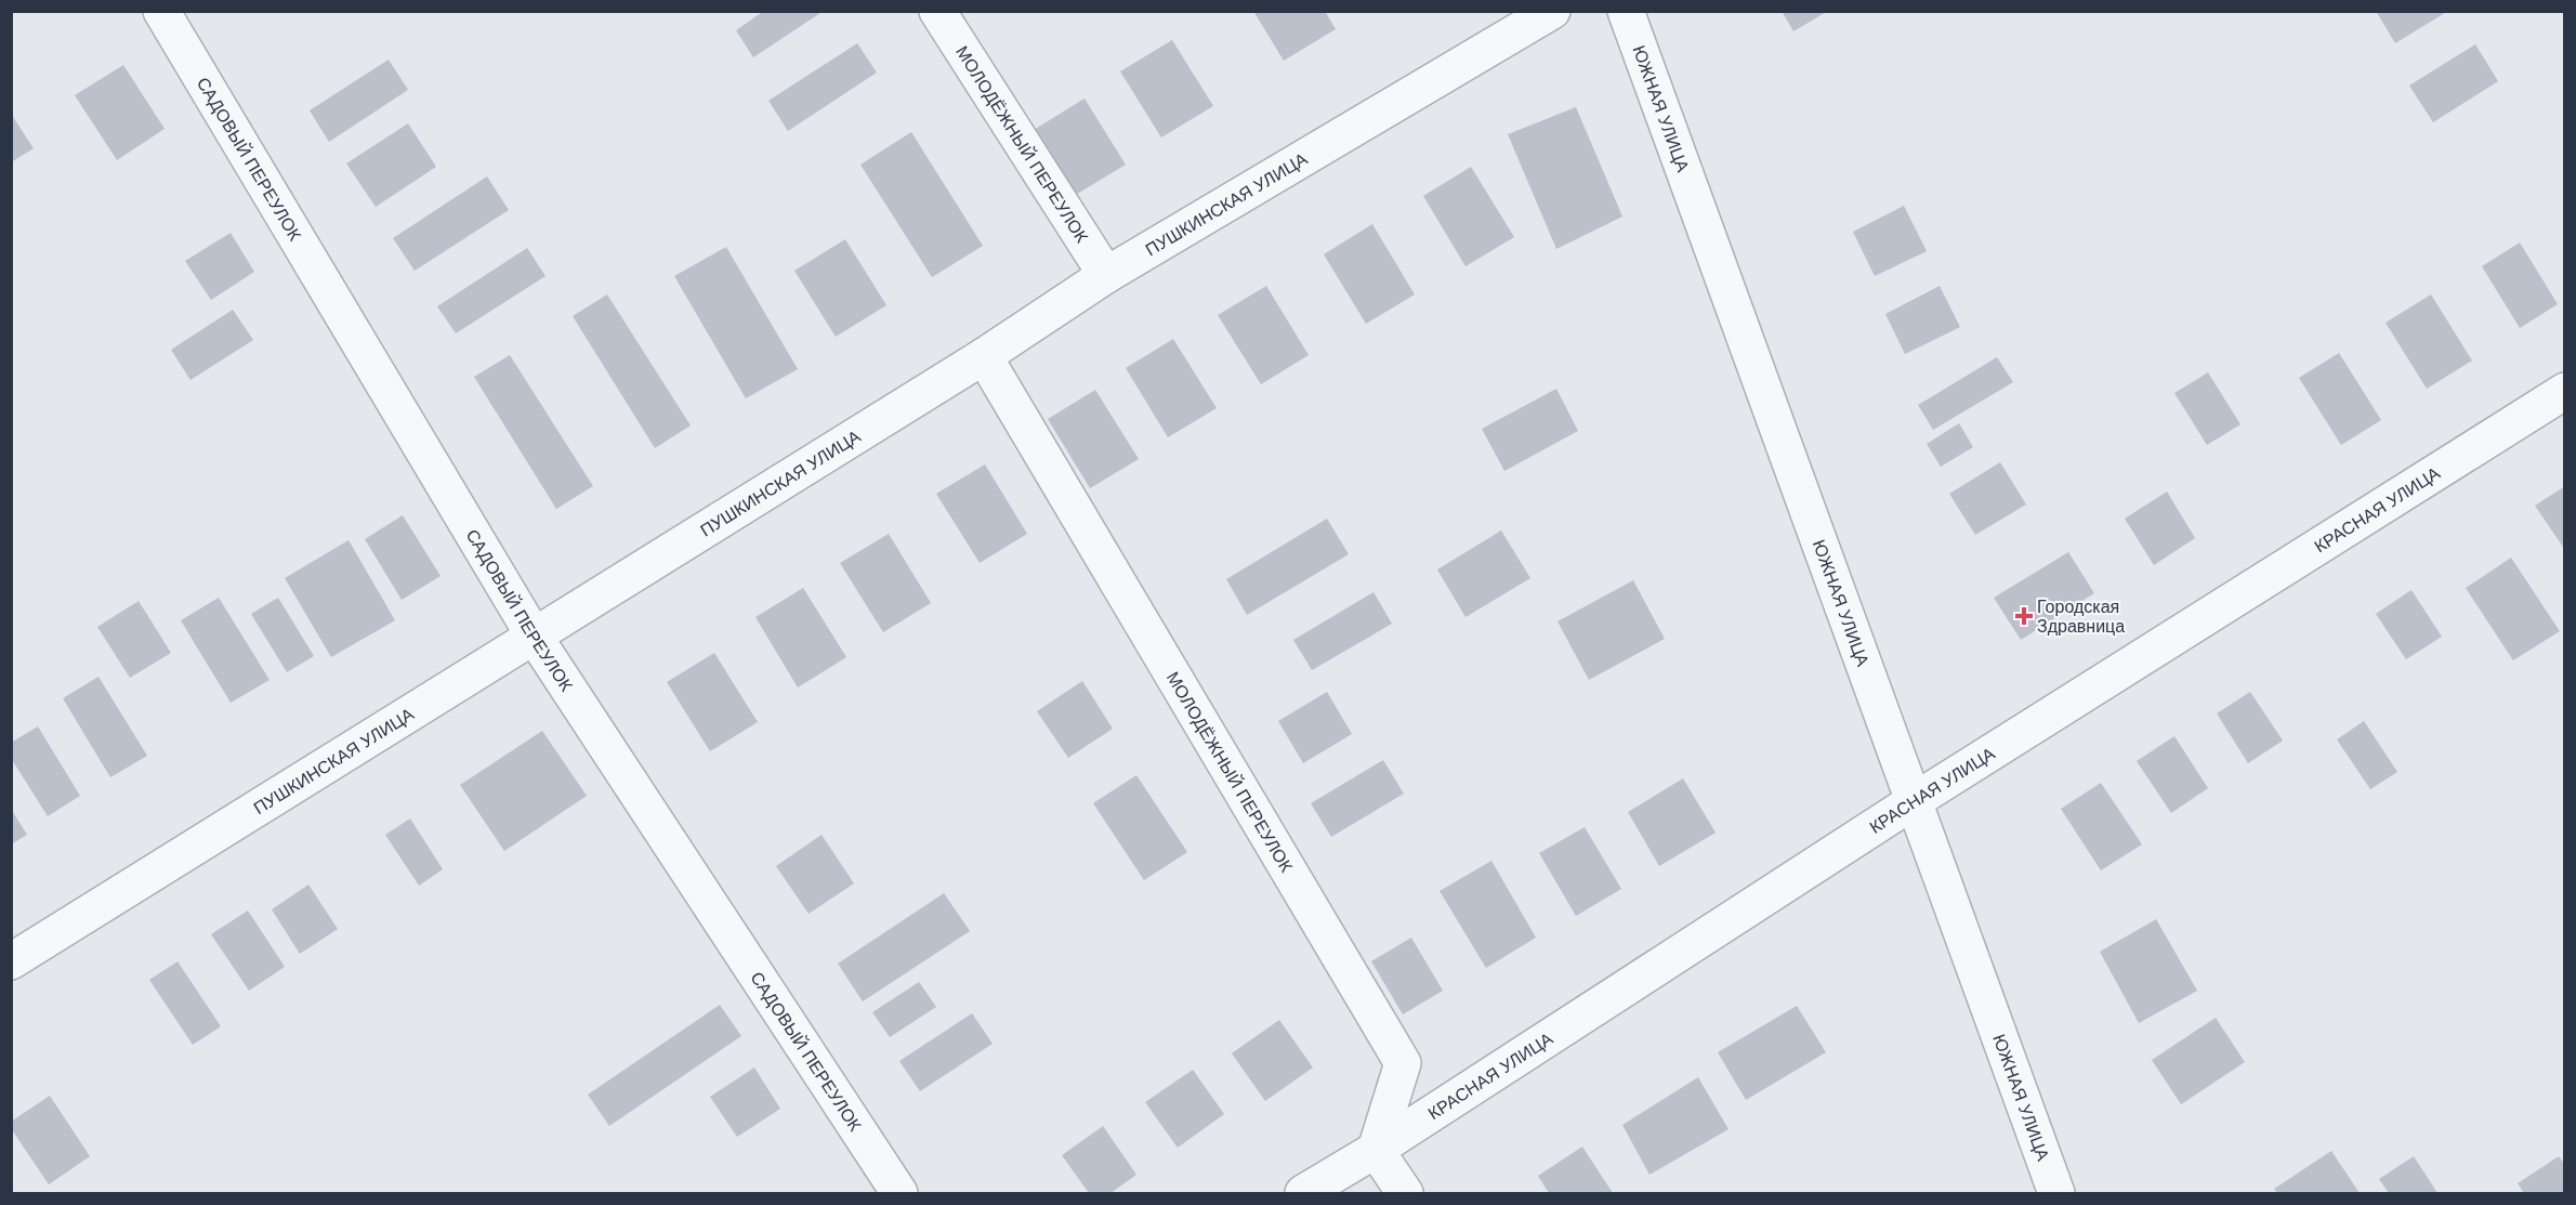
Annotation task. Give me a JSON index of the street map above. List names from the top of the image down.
{
  "streets": {
    "street": [
      "ЮЖНАЯ УЛИЦА",
      "МОЛОДЁЖНЫЙ ПЕРЕУЛОК",
      "САДОВЫЙ ПЕРЕУЛОК",
      "ПУШКИНСКАЯ УЛИЦА",
      "КРАСНАЯ УЛИЦА"
    ]
  },
  "crossings": [
    ["ЮЖНАЯ УЛИЦА", "КРАСНАЯ УЛИЦА"],
    ["МОЛОДЁЖНЫЙ ПЕРЕУЛОК", "ПУШКИНСКАЯ УЛИЦА"],
    ["МОЛОДЁЖНЫЙ ПЕРЕУЛОК", "КРАСНАЯ УЛИЦА"],
    ["САДОВЫЙ ПЕРЕУЛОК", "ПУШКИНСКАЯ УЛИЦА"]
  ],
  "places": {
    "health": ["Городская Здравница"]
  }
}
